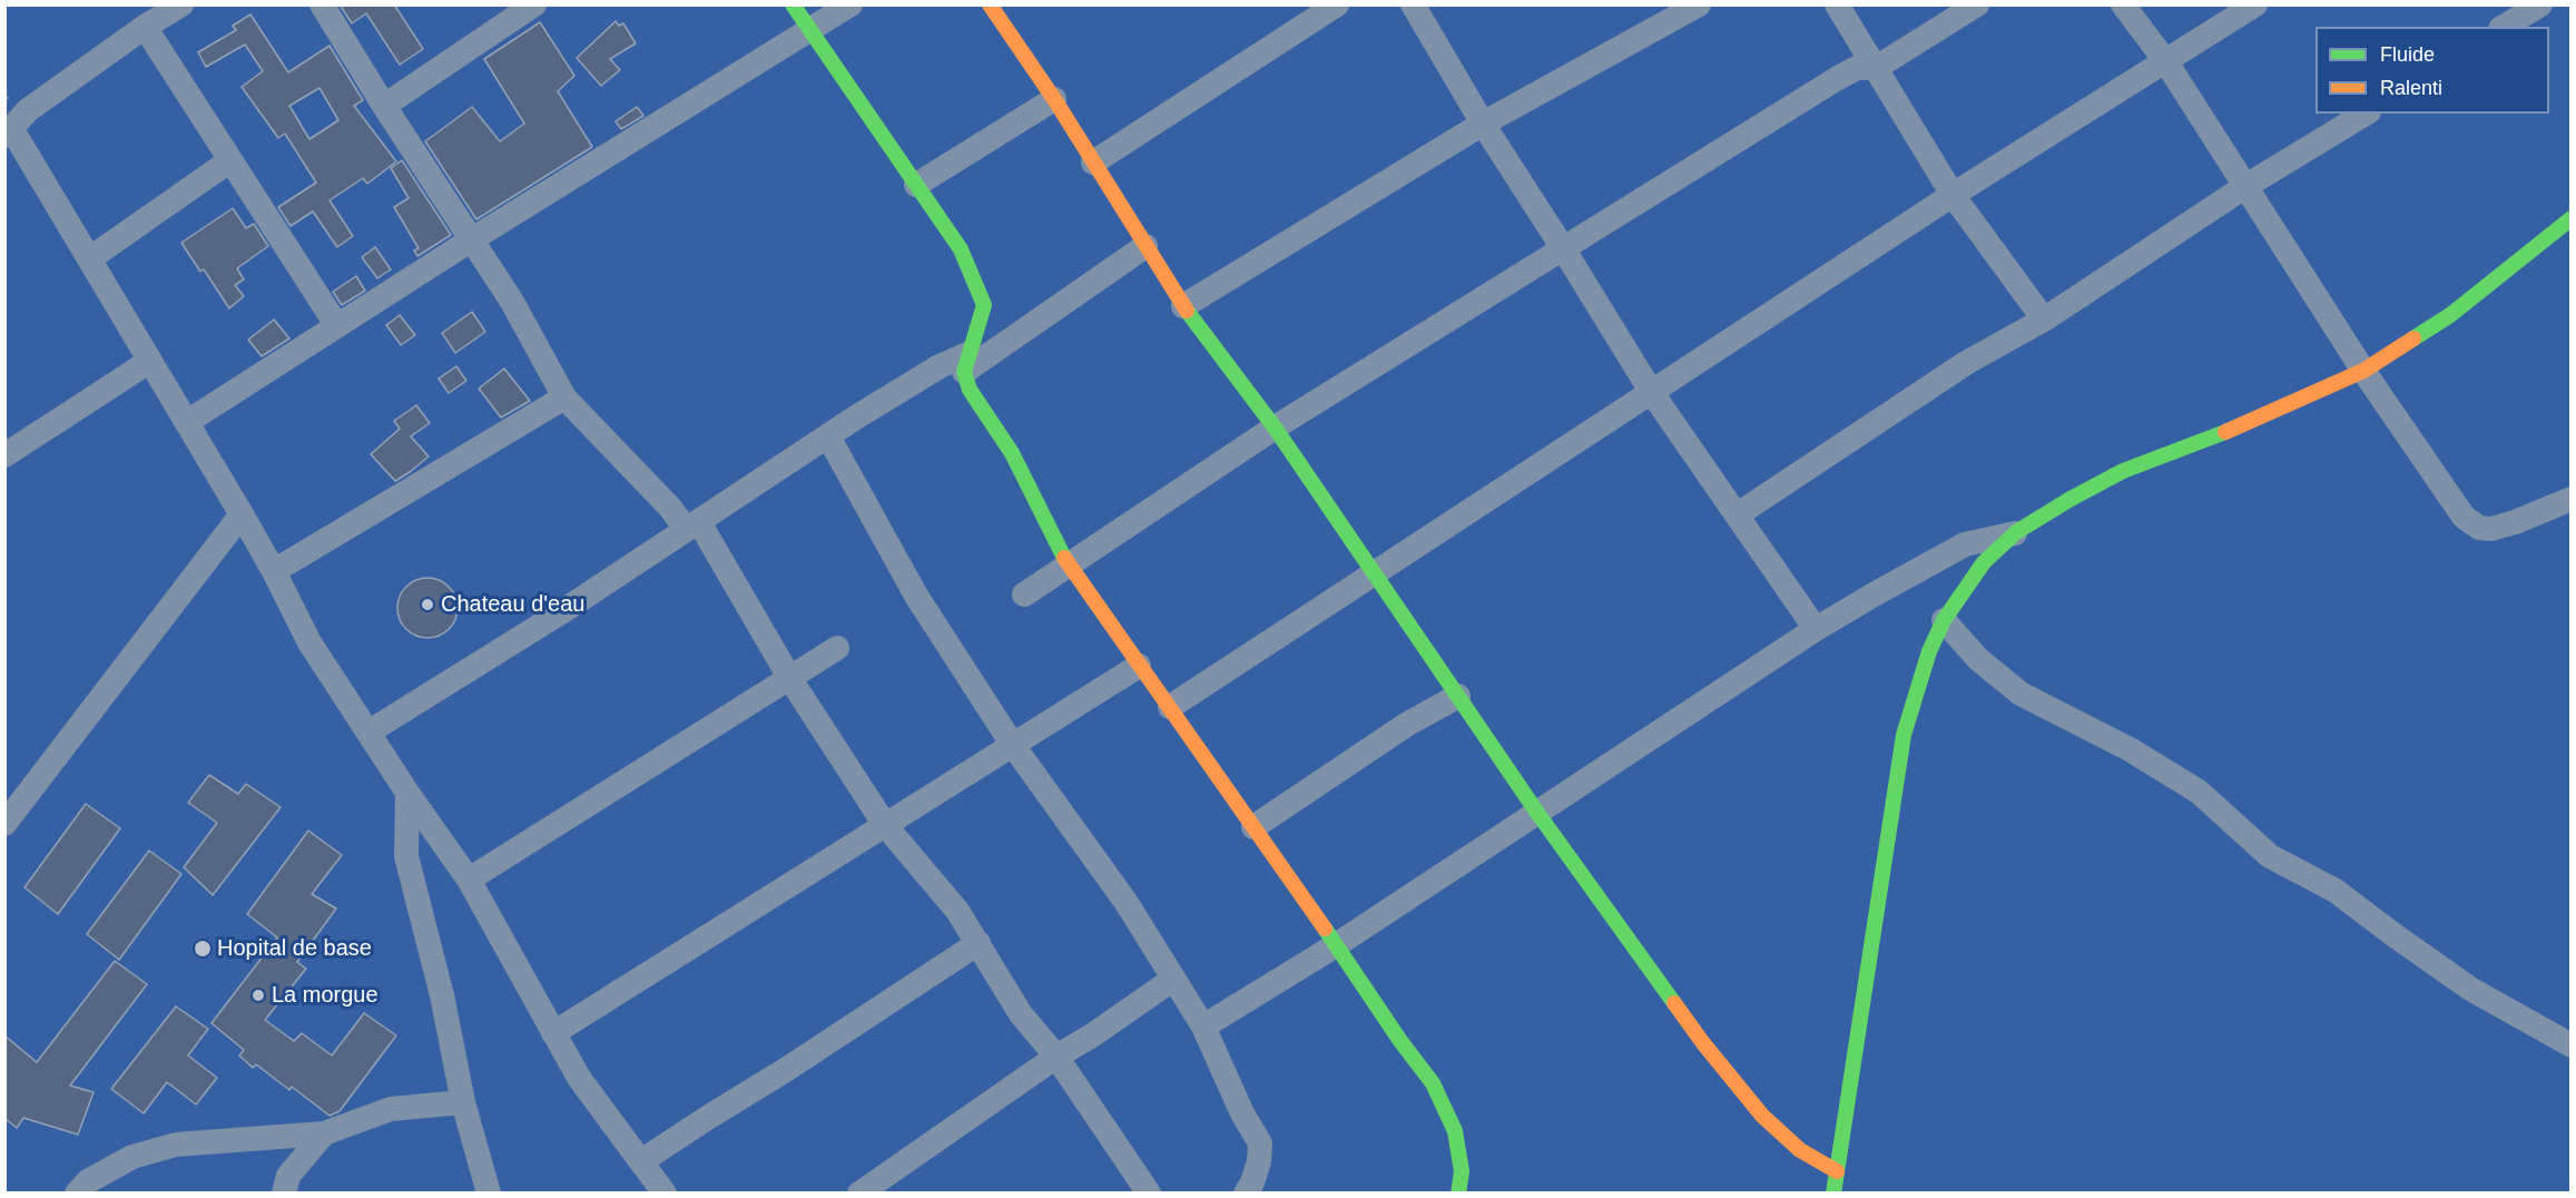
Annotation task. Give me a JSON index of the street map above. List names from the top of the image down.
{
  "places": ["Chateau d'eau", "Hopital de base", "La morgue"],
  "legend": ["Fluide", "Ralenti"]
}
